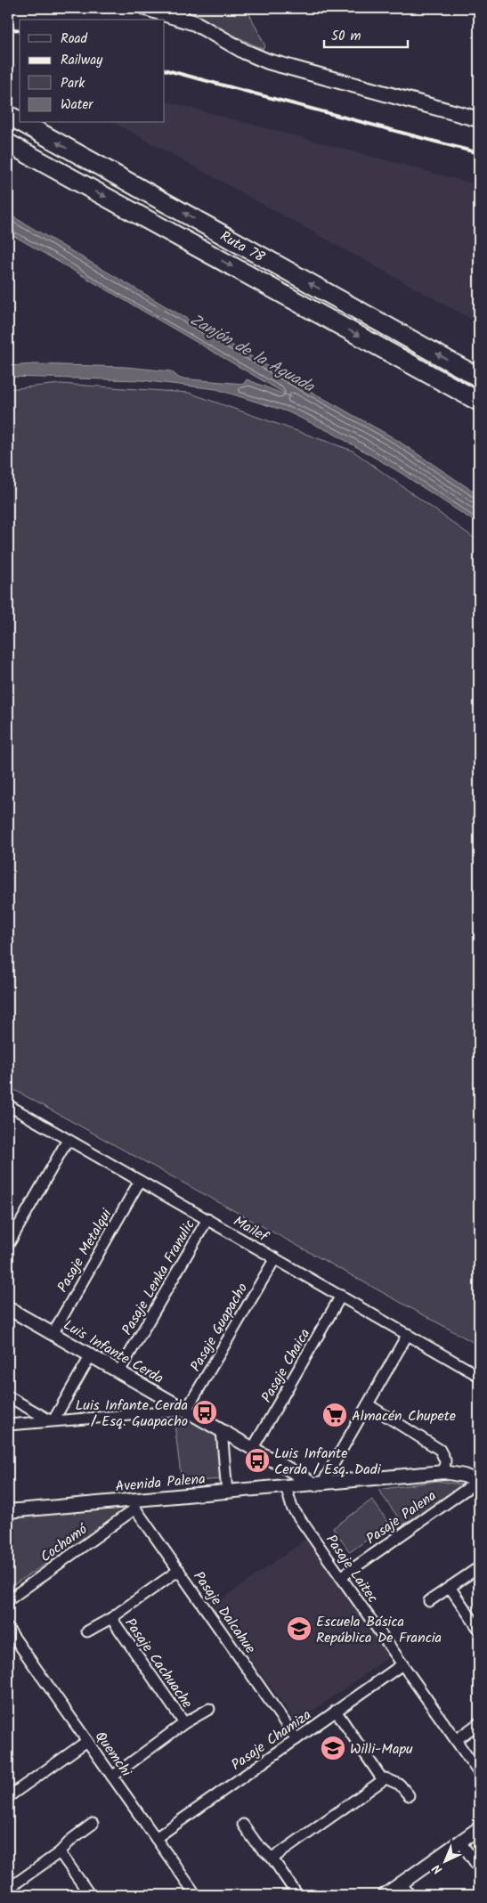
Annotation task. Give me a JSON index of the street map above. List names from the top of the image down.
{
  "streets": {
    "highway": ["Ruta 78"],
    "street": [
      "Mailef",
      "Pasaje Metalqui",
      "Pasaje Lenka Franulic",
      "Pasaje Guapacho",
      "Luis Infante Cerda",
      "Pasaje Chaica",
      "Avenida Palena",
      "Pasaje Palena",
      "Cochamó",
      "Pasaje Laitec",
      "Pasaje Dalcahue",
      "Pasaje Cachuache",
      "Pasaje Chamiza",
      "Quemchi"
    ]
  },
  "crossings": [
    ["Mailef", "Pasaje Metalqui"],
    ["Mailef", "Pasaje Lenka Franulic"],
    ["Mailef", "Pasaje Guapacho"],
    ["Mailef", "Pasaje Chaica"],
    ["Pasaje Metalqui", "Luis Infante Cerda"],
    ["Pasaje Lenka Franulic", "Luis Infante Cerda"],
    ["Pasaje Guapacho", "Luis Infante Cerda"],
    ["Luis Infante Cerda", "Pasaje Chaica"],
    ["Luis Infante Cerda", "Avenida Palena"],
    ["Avenida Palena", "Cochamó"],
    ["Avenida Palena", "Pasaje Laitec"],
    ["Avenida Palena", "Pasaje Dalcahue"],
    ["Pasaje Palena", "Pasaje Laitec"],
    ["Cochamó", "Pasaje Dalcahue"],
    ["Pasaje Laitec", "Pasaje Chamiza"],
    ["Pasaje Dalcahue", "Pasaje Cachuache"],
    ["Pasaje Dalcahue", "Pasaje Chamiza"],
    ["Pasaje Cachuache", "Quemchi"],
    ["Pasaje Chamiza", "Quemchi"]
  ],
  "water": ["Zanjón de la Aguada"],
  "places": {
    "bus stop": ["Luis Infante Cerda / Esq. Guapacho", "Luis Infante Cerda / Esq. Dadi"],
    "supermarket": ["Almacén Chupete"],
    "school or university": ["Escuela Básica República De Francia", "Willi-Mapu"]
  },
  "legend": [
    "Road",
    "Railway",
    "Park",
    "Water"
  ],
  "scale_bar": "50 m",
  "north": "bottom left"
}
